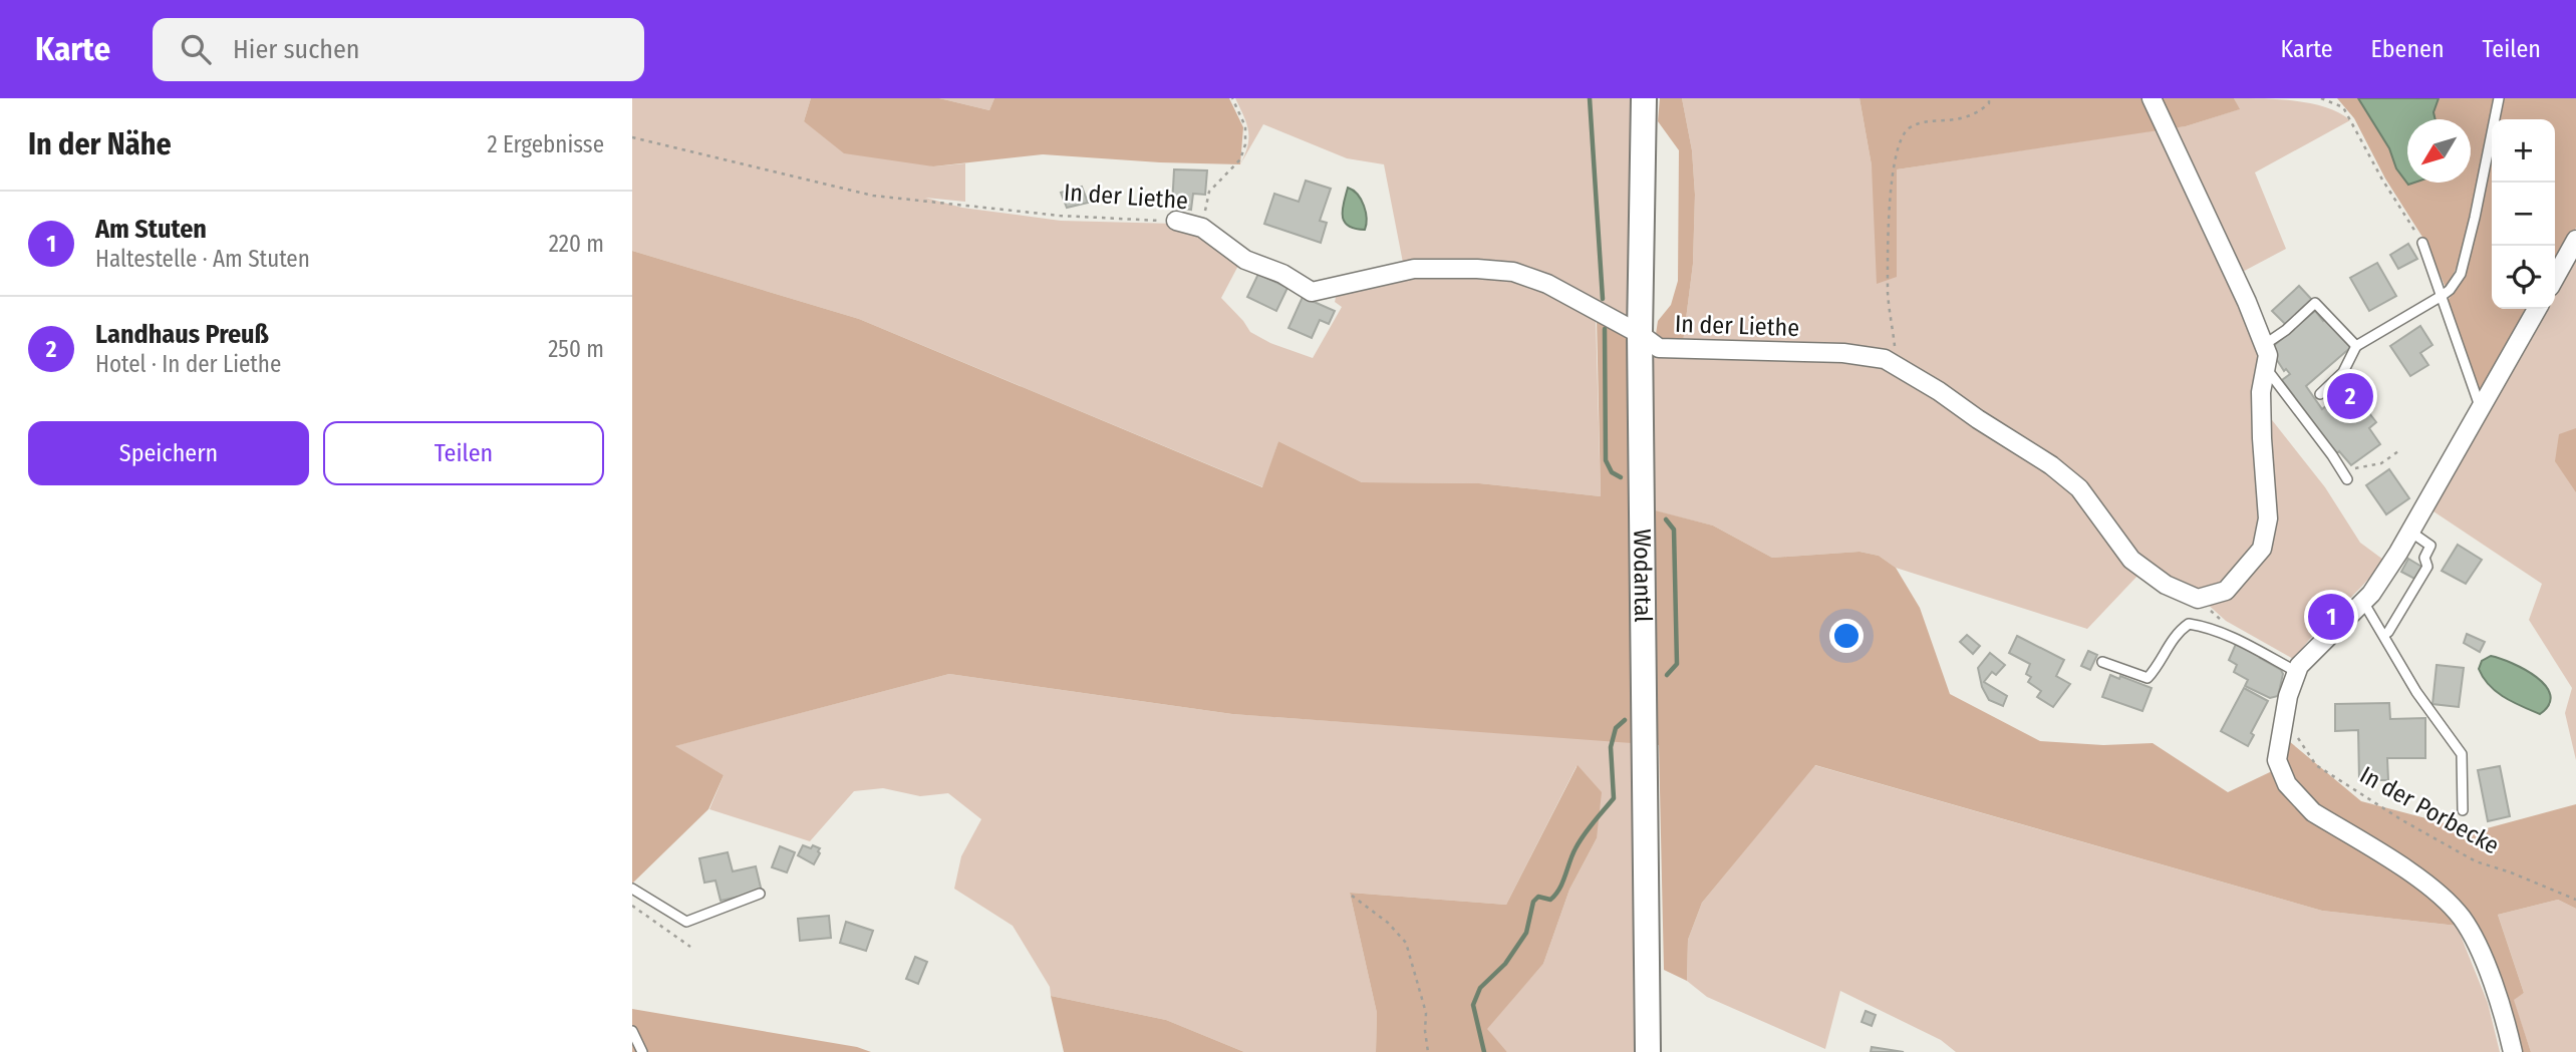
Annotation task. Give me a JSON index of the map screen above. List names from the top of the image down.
{
  "streets": {
    "main road": ["Wodantal"],
    "street": ["In der Liethe"],
    "path": ["In der Porbecke"]
  },
  "crossings": [
    ["In der Liethe", "Wodantal"]
  ],
  "north": "bottom left",
  "page": {
    "header": "Karte",
    "search": "Hier suchen",
    "nav": ["Karte", "Ebenen", "Teilen"],
    "heading": ["In der Nähe", "2 Ergebnisse"],
    "map_buttons": ["+", "−"],
    "list": [
      {
        "mark": "1",
        "name": "Am Stuten",
        "note": "Haltestelle · Am Stuten",
        "value": "220 m"
      },
      {
        "mark": "2",
        "name": "Landhaus Preuß",
        "note": "Hotel · In der Liethe",
        "value": "250 m"
      }
    ],
    "pins": ["2", "1"],
    "buttons": ["Speichern", "Teilen"]
  }
}
